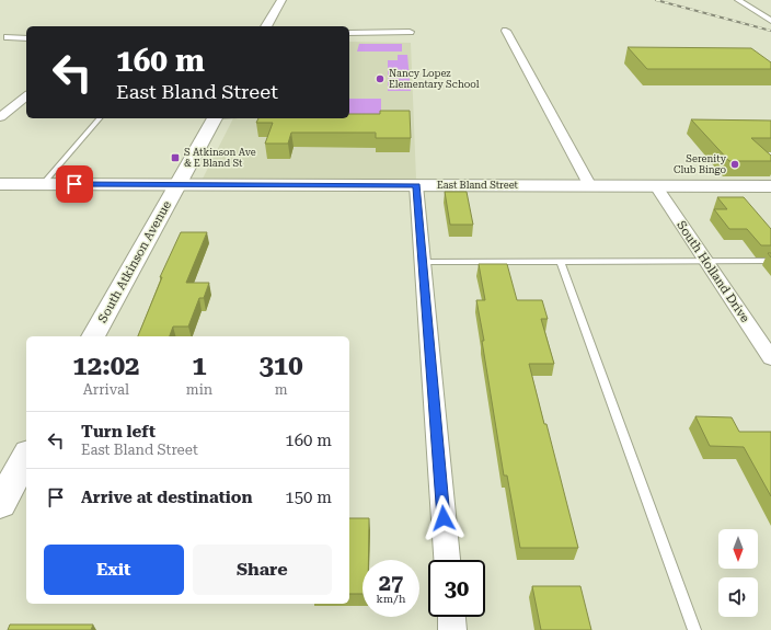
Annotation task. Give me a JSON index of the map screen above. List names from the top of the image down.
{
  "streets": {
    "main road": ["South Atkinson Avenue"],
    "street": ["East Bland Street", "South Holland Drive"]
  },
  "crossings": [
    ["East Bland Street", "South Atkinson Avenue"],
    ["East Bland Street", "South Holland Drive"]
  ],
  "places": {
    "other": ["Nancy Lopez Elementary School", "Serenity Club Bingo"],
    "transit": ["S Atkinson Ave & E Bland St"]
  },
  "north": "bottom",
  "page": {
    "turn": ["160 m", "East Bland Street"],
    "eta": [
      "12:02",
      "Arrival",
      "1",
      "min",
      "310",
      "m"
    ],
    "list": [
      {
        "name": "Turn left",
        "note": "East Bland Street",
        "value": "160 m"
      },
      {
        "name": "Arrive at destination",
        "value": "150 m"
      }
    ],
    "buttons": ["Exit", "Share"],
    "speed": "27 km/h",
    "limit": "30"
  }
}
